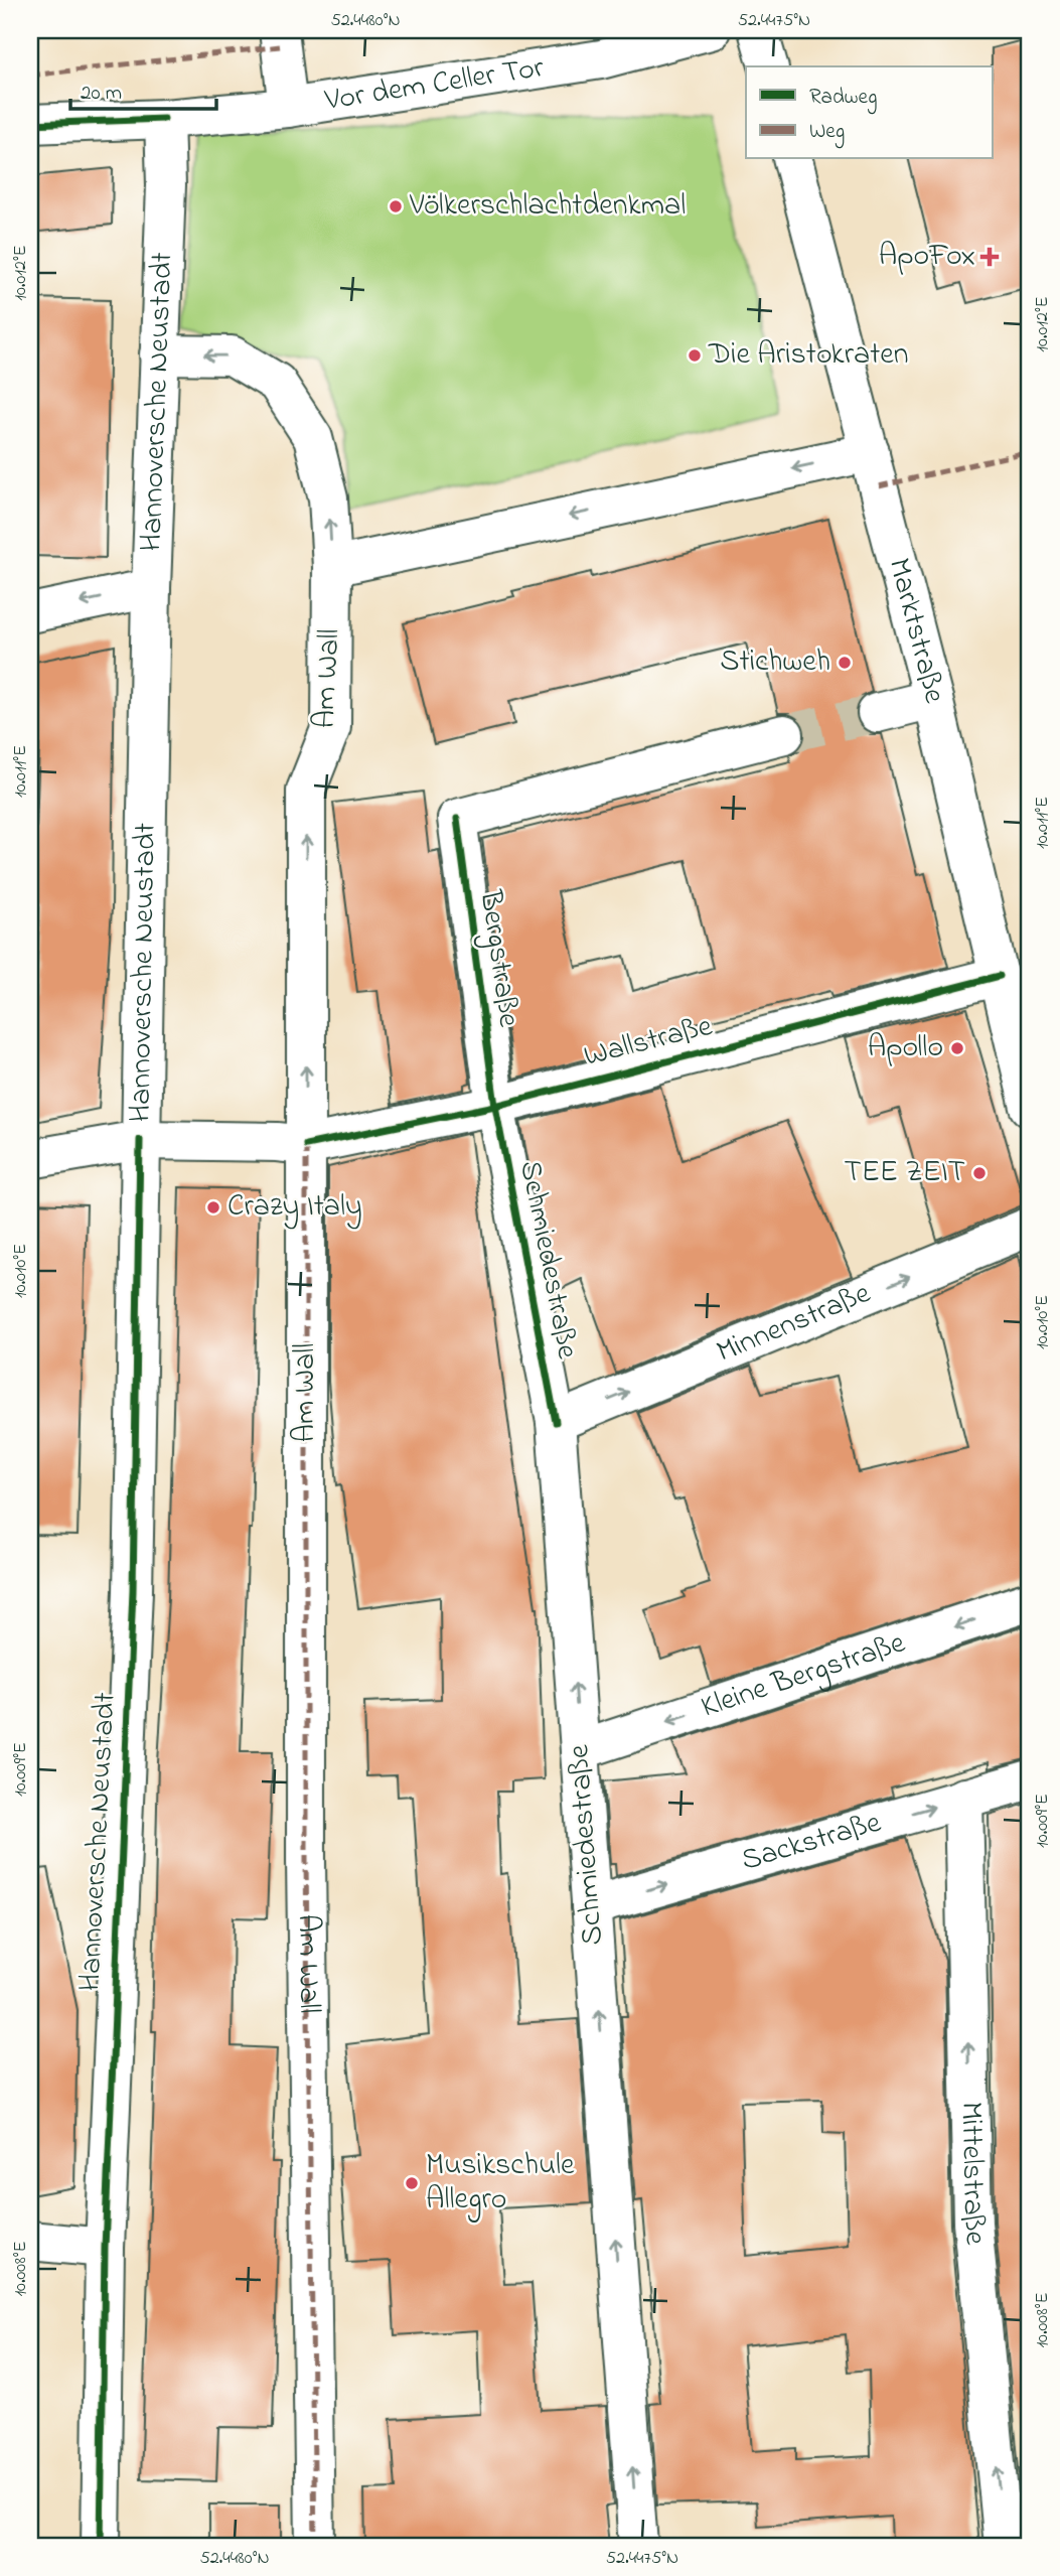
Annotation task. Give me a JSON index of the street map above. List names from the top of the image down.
{
  "streets": {
    "street": [
      "Vor dem Celler Tor",
      "Hannoversche Neustadt",
      "Marktstraße",
      "Am Wall",
      "Bergstraße",
      "Wallstraße",
      "Schmiedestraße",
      "Minnenstraße",
      "Kleine Bergstraße",
      "Sackstraße",
      "Mittelstraße"
    ]
  },
  "crossings": [
    ["Vor dem Celler Tor", "Hannoversche Neustadt"],
    ["Hannoversche Neustadt", "Am Wall"],
    ["Hannoversche Neustadt", "Wallstraße"],
    ["Marktstraße", "Wallstraße"],
    ["Am Wall", "Wallstraße"],
    ["Bergstraße", "Wallstraße"],
    ["Bergstraße", "Schmiedestraße"],
    ["Wallstraße", "Schmiedestraße"],
    ["Schmiedestraße", "Minnenstraße"],
    ["Schmiedestraße", "Kleine Bergstraße"],
    ["Schmiedestraße", "Sackstraße"],
    ["Sackstraße", "Mittelstraße"]
  ],
  "one_way": [
    "Schmiedestraße",
    "Minnenstraße",
    "Kleine Bergstraße",
    "Sackstraße",
    "Mittelstraße"
  ],
  "places": {
    "other": [
      "Völkerschlachtdenkmal",
      "Die Aristokraten",
      "Stichweh",
      "Apollo",
      "TEE ZEIT",
      "Crazy Italy",
      "Musikschule Allegro"
    ],
    "health": ["ApoFox"]
  },
  "legend": ["Radweg", "Weg"],
  "scale_bar": "20 m",
  "coordinates": [
    "52.4480°N",
    "52.4475°N",
    "10.012°E",
    "10.011°E",
    "10.010°E",
    "10.009°E",
    "10.008°E"
  ]
}
